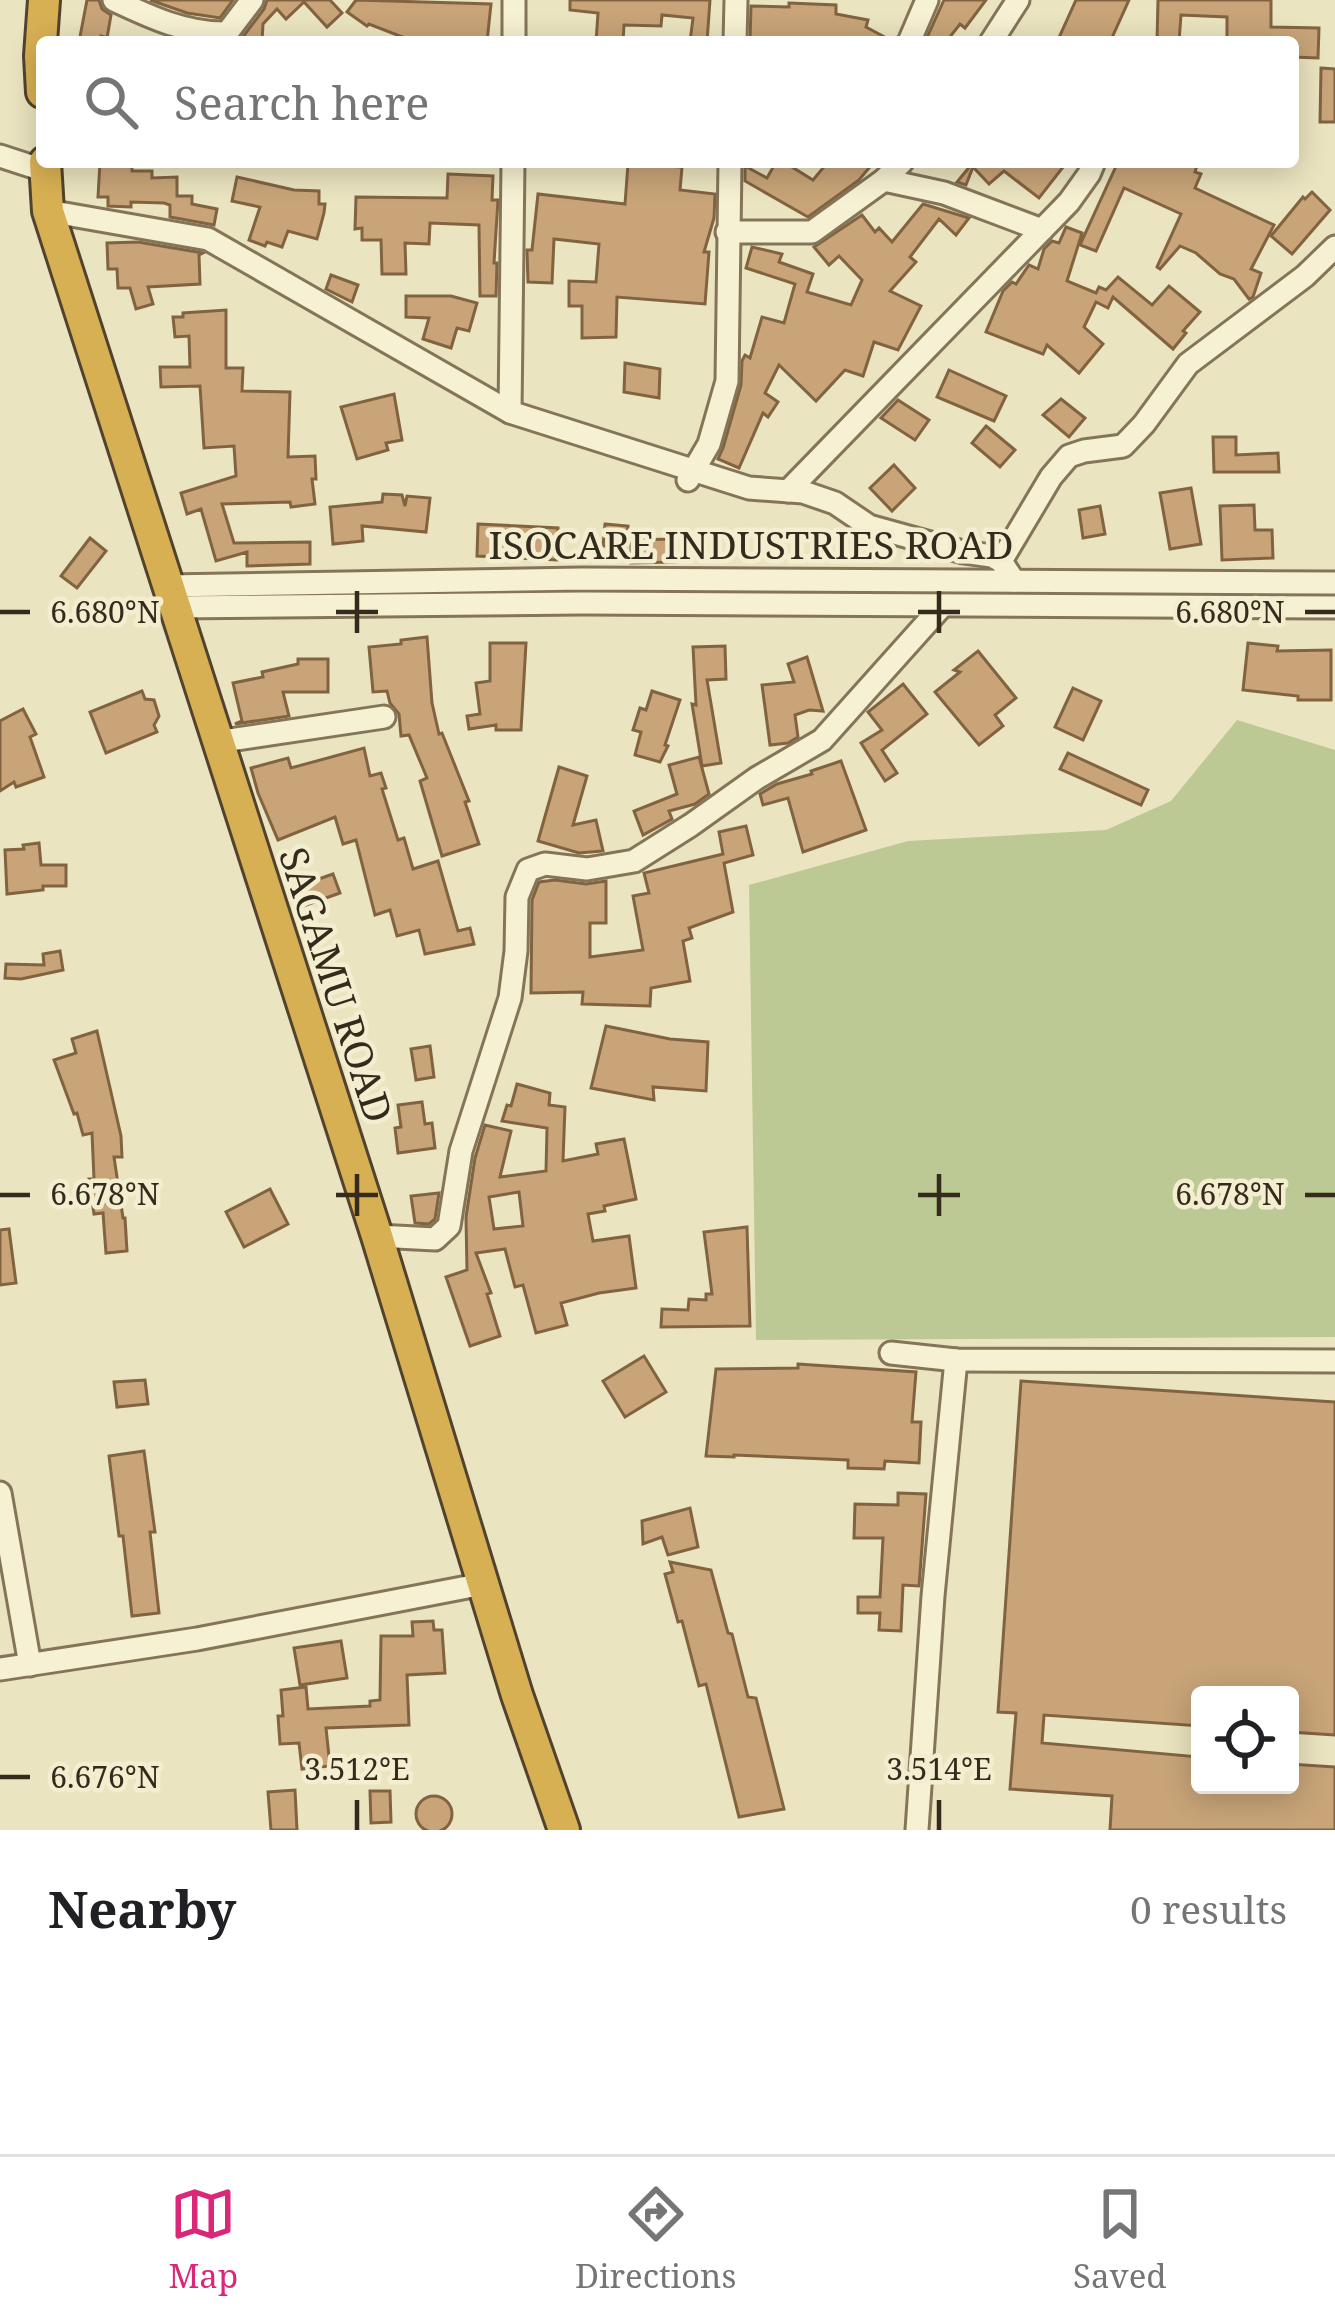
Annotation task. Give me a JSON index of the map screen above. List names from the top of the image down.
{
  "streets": {
    "highway": ["SAGAMU ROAD"],
    "street": ["ISOCARE INDUSTRIES ROAD"]
  },
  "crossings": [
    ["ISOCARE INDUSTRIES ROAD", "SAGAMU ROAD"]
  ],
  "page": {
    "search": "Search here",
    "heading": ["Nearby", "0 results"],
    "nav": ["Map", "Directions", "Saved"]
  },
  "coordinates": [
    "6.680°N",
    "6.678°N",
    "3.512°E",
    "3.514°E",
    "6.676°N"
  ]
}
